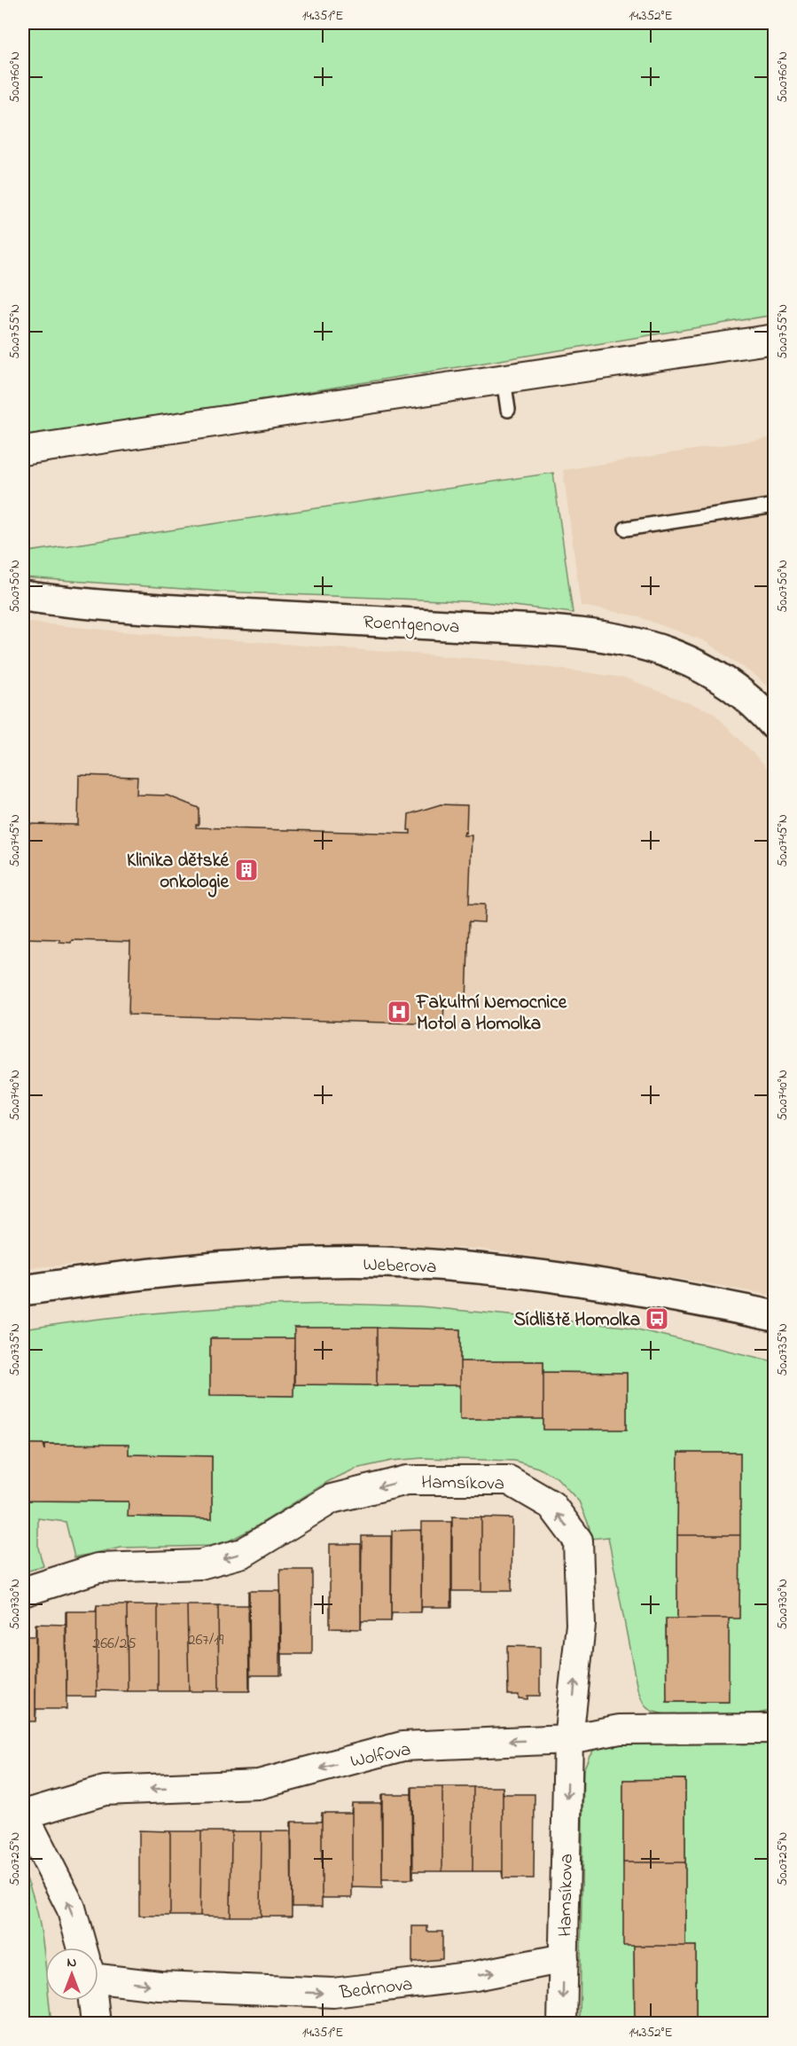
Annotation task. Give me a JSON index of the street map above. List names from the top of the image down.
{
  "streets": {
    "street": [
      "Roentgenova",
      "Weberova",
      "Hamsíkova",
      "Wolfova",
      "Bedrnova"
    ]
  },
  "crossings": [
    ["Hamsíkova", "Wolfova"],
    ["Hamsíkova", "Bedrnova"]
  ],
  "one_way": ["Wolfova", "Bedrnova"],
  "places": {
    "building": ["Klinika dětské onkologie"],
    "hospital": ["Fakultní Nemocnice Motol a Homolka"],
    "bus stop": ["Sídliště Homolka"]
  },
  "house_numbers": ["267/19", "266/25"],
  "north": "top",
  "coordinates": [
    "14.351°E",
    "14.352°E",
    "50.0760°N",
    "50.0755°N",
    "50.0750°N",
    "50.0745°N",
    "50.0740°N",
    "50.0735°N",
    "50.0730°N",
    "50.0725°N"
  ]
}
